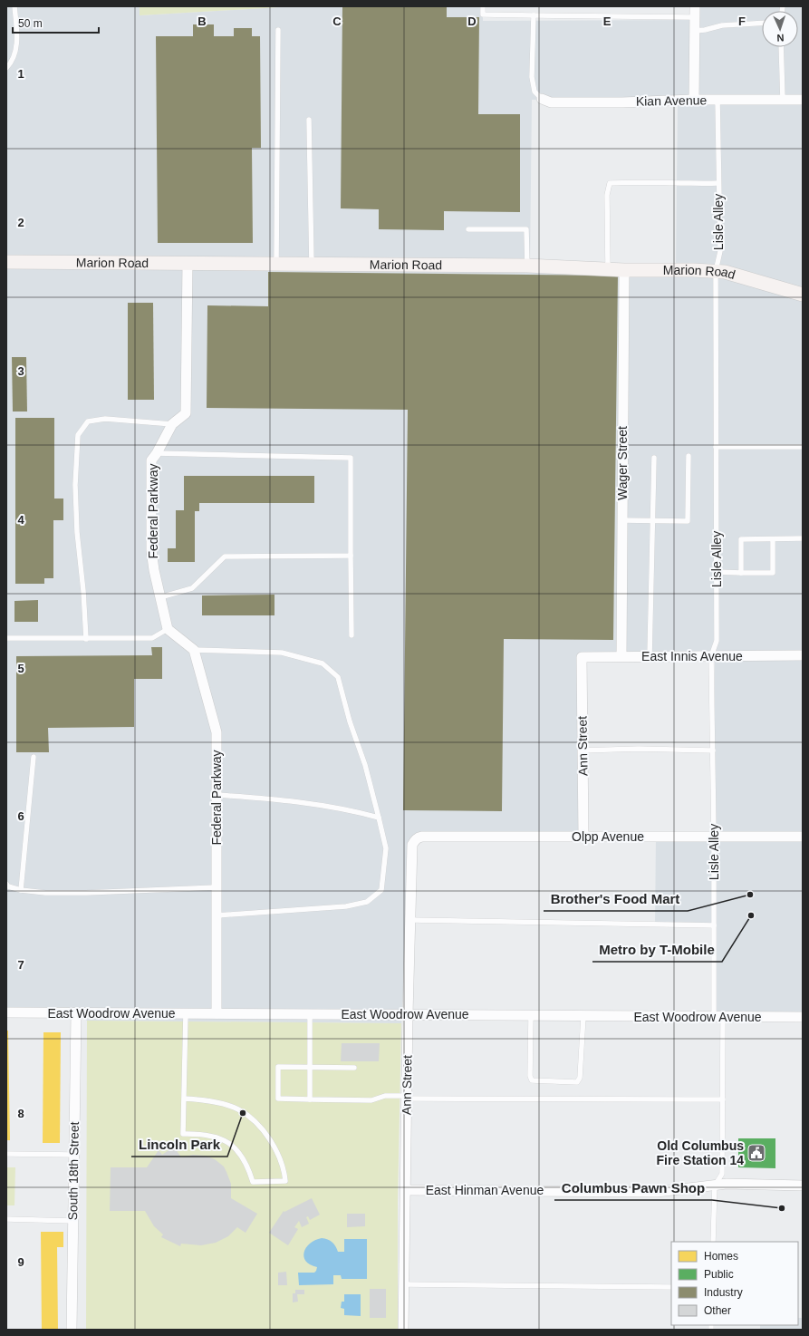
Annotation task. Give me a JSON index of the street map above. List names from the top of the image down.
{
  "streets": {
    "street": [
      "Kian Avenue",
      "Marion Road",
      "Wager Street",
      "Federal Parkway",
      "East Innis Avenue",
      "Ann Street",
      "Olpp Avenue",
      "East Woodrow Avenue",
      "South 18th Street",
      "East Hinman Avenue"
    ],
    "lane": ["Lisle Alley"]
  },
  "crossings": [
    ["Kian Avenue", "Lisle Alley"],
    ["Lisle Alley", "Marion Road"],
    ["Lisle Alley", "East Innis Avenue"],
    ["Lisle Alley", "Olpp Avenue"],
    ["Lisle Alley", "East Woodrow Avenue"],
    ["Lisle Alley", "East Hinman Avenue"],
    ["Marion Road", "Wager Street"],
    ["Marion Road", "Federal Parkway"],
    ["Wager Street", "East Innis Avenue"],
    ["Federal Parkway", "East Woodrow Avenue"],
    ["East Innis Avenue", "Ann Street"],
    ["Ann Street", "Olpp Avenue"],
    ["Ann Street", "East Woodrow Avenue"],
    ["Ann Street", "East Hinman Avenue"],
    ["East Woodrow Avenue", "South 18th Street"]
  ],
  "places": {
    "other": [
      "Brother's Food Mart",
      "Metro by T-Mobile",
      "Lincoln Park",
      "Columbus Pawn Shop"
    ],
    "public building": ["Old Columbus Fire Station 14"]
  },
  "legend": [
    "Homes",
    "Public",
    "Industry",
    "Other"
  ],
  "scale_bar": "50 m",
  "north": "bottom",
  "grid": {
    "columns": [
      "B",
      "C",
      "D",
      "E",
      "F"
    ],
    "rows": [
      "1",
      "2",
      "3",
      "4",
      "5",
      "6",
      "7",
      "8",
      "9"
    ]
  }
}
